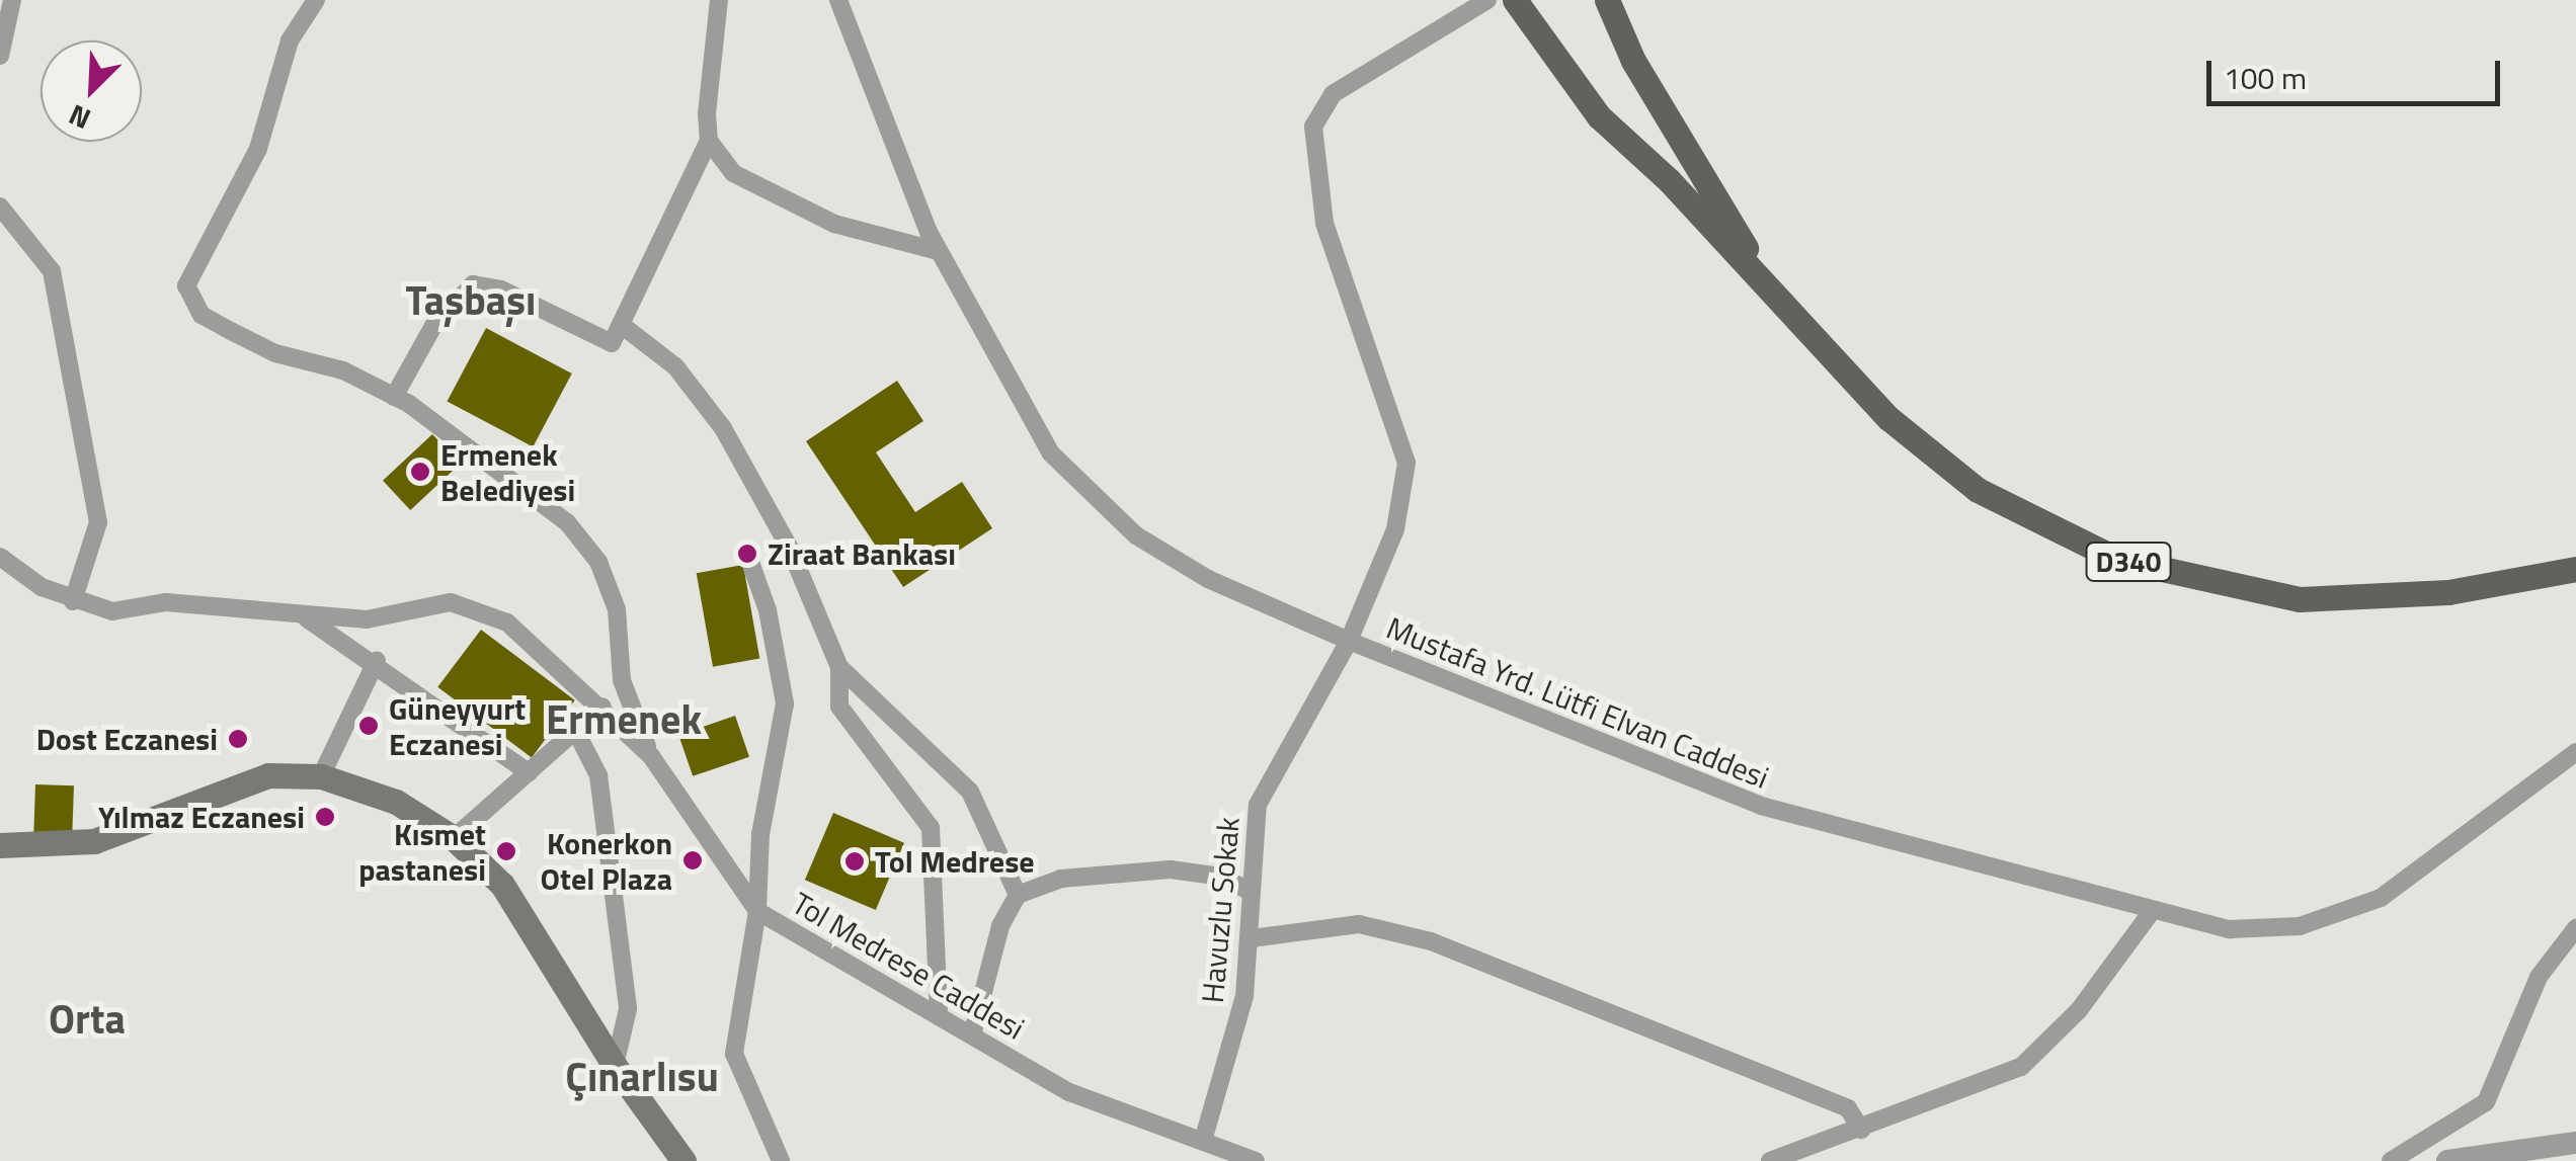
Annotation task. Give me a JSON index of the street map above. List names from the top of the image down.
{
  "streets": {
    "main road": ["D340"],
    "street": ["Mustafa Yrd. Lütfi Elvan Caddesi", "Havuzlu Sokak", "Tol Medrese Caddesi"]
  },
  "crossings": [
    ["Mustafa Yrd. Lütfi Elvan Caddesi", "Havuzlu Sokak"],
    ["Havuzlu Sokak", "Tol Medrese Caddesi"]
  ],
  "districts": [
    "Taşbaşı",
    "Ermenek",
    "Orta",
    "Çınarlısu"
  ],
  "places": [
    "Ermenek Belediyesi",
    "Ziraat Bankası",
    "Güneyyurt Eczanesi",
    "Dost Eczanesi",
    "Yılmaz Eczanesi",
    "Kısmet pastanesi",
    "Konerkon Otel Plaza",
    "Tol Medrese"
  ],
  "scale_bar": "100 m",
  "north": "bottom left"
}
